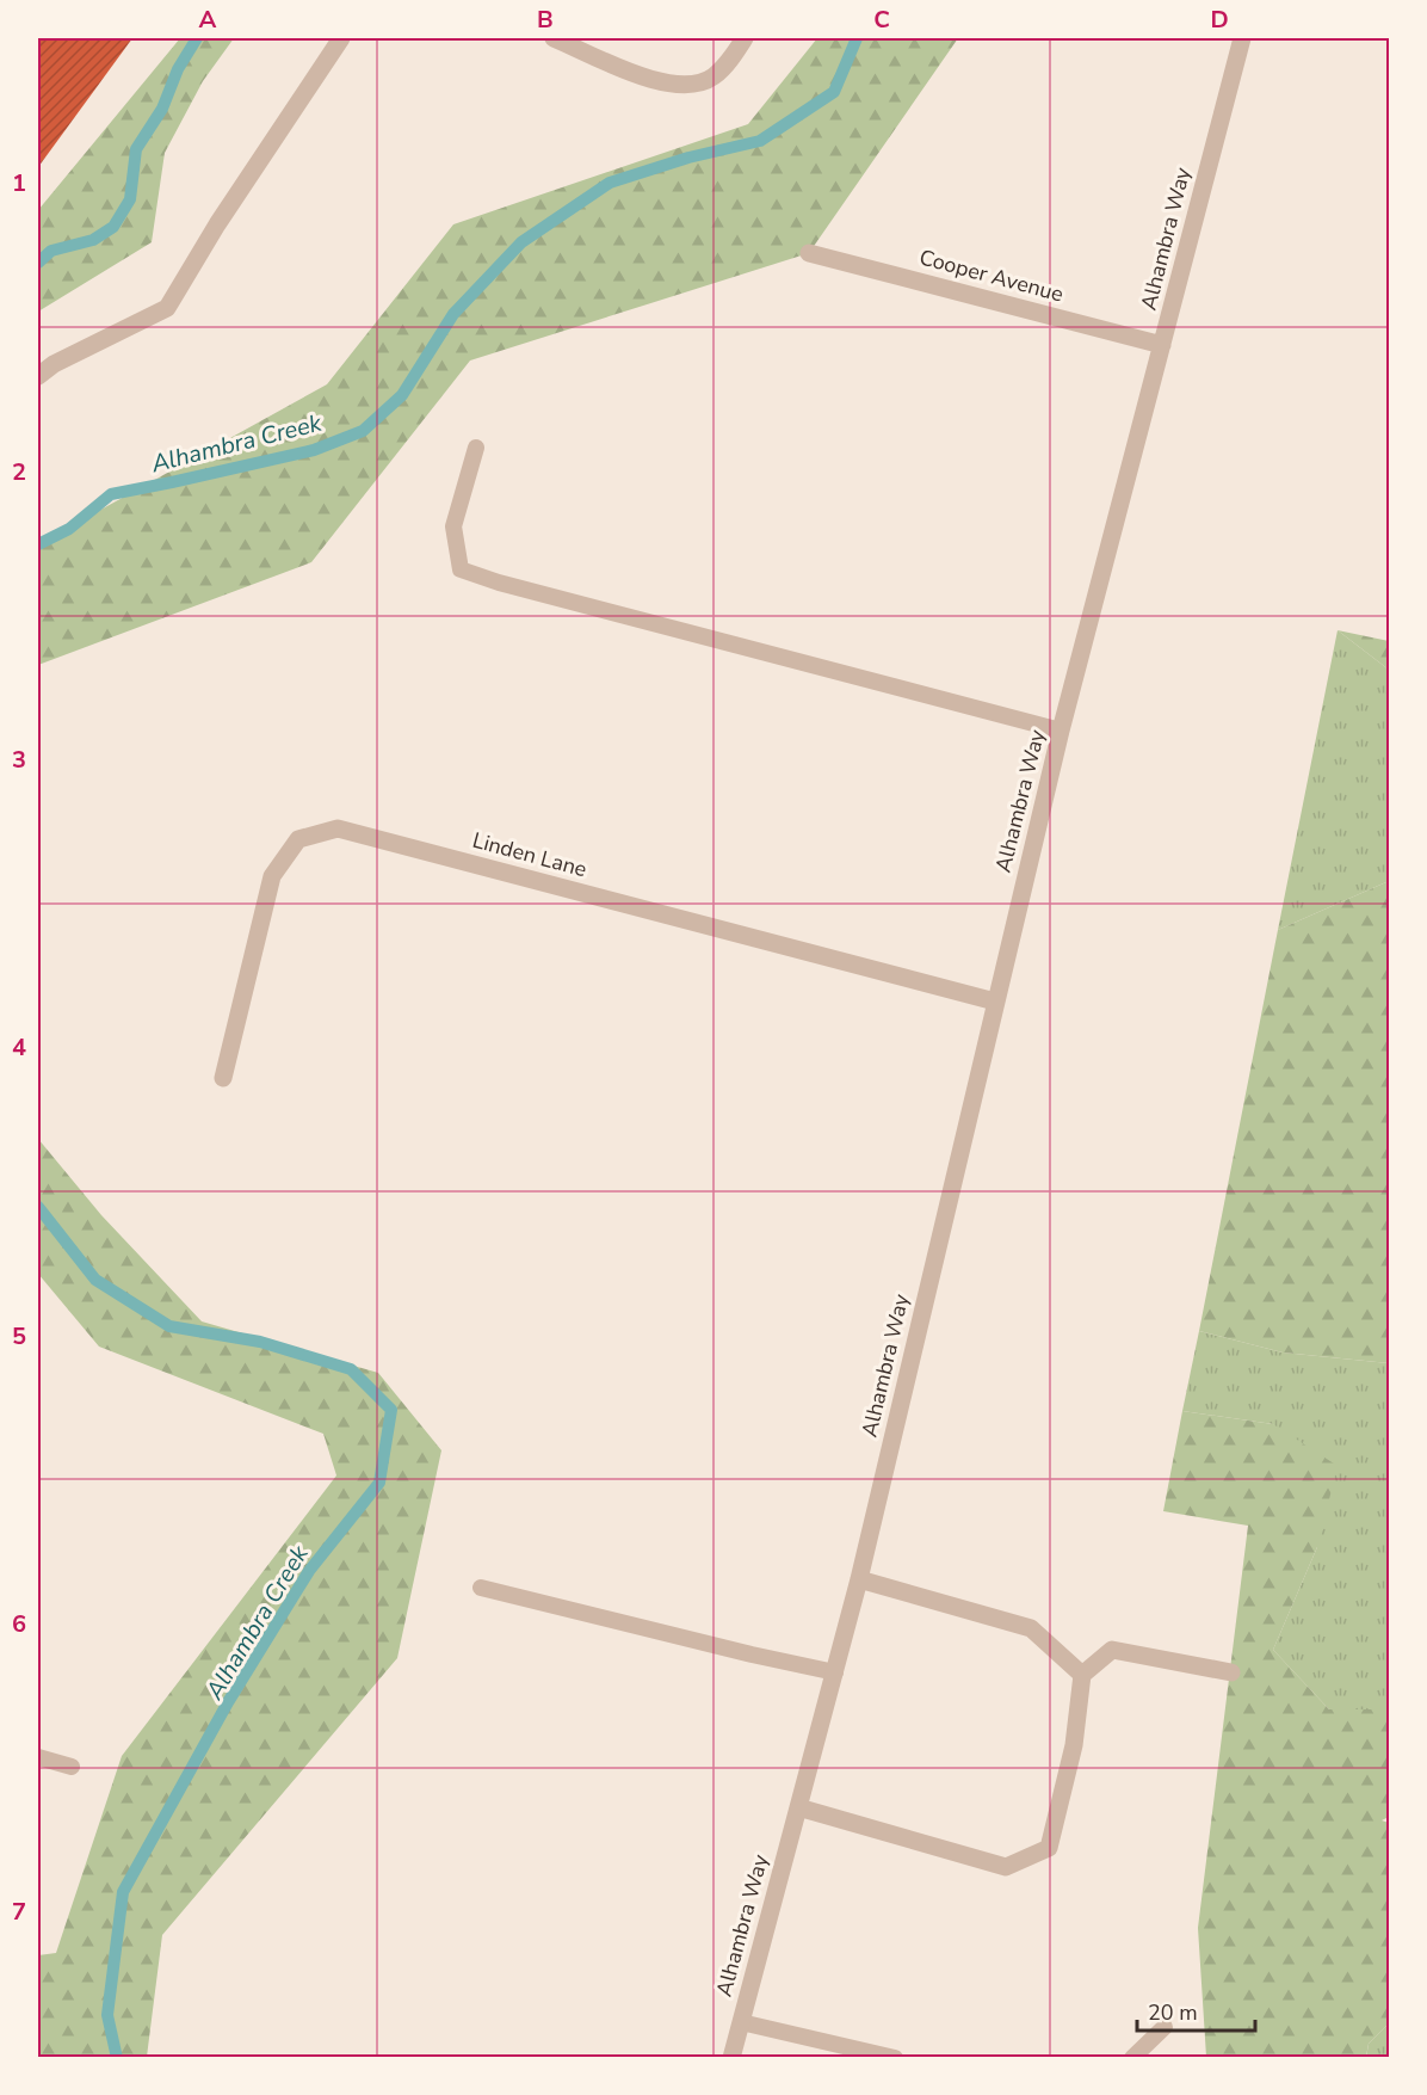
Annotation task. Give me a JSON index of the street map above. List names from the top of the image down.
{
  "streets": {
    "street": ["Alhambra Way", "Cooper Avenue", "Linden Lane"]
  },
  "crossings": [
    ["Alhambra Way", "Cooper Avenue"],
    ["Alhambra Way", "Linden Lane"]
  ],
  "water": ["Alhambra Creek"],
  "scale_bar": "20 m",
  "grid": {
    "columns": [
      "A",
      "B",
      "C",
      "D"
    ],
    "rows": [
      "1",
      "2",
      "3",
      "4",
      "5",
      "6",
      "7"
    ]
  }
}
